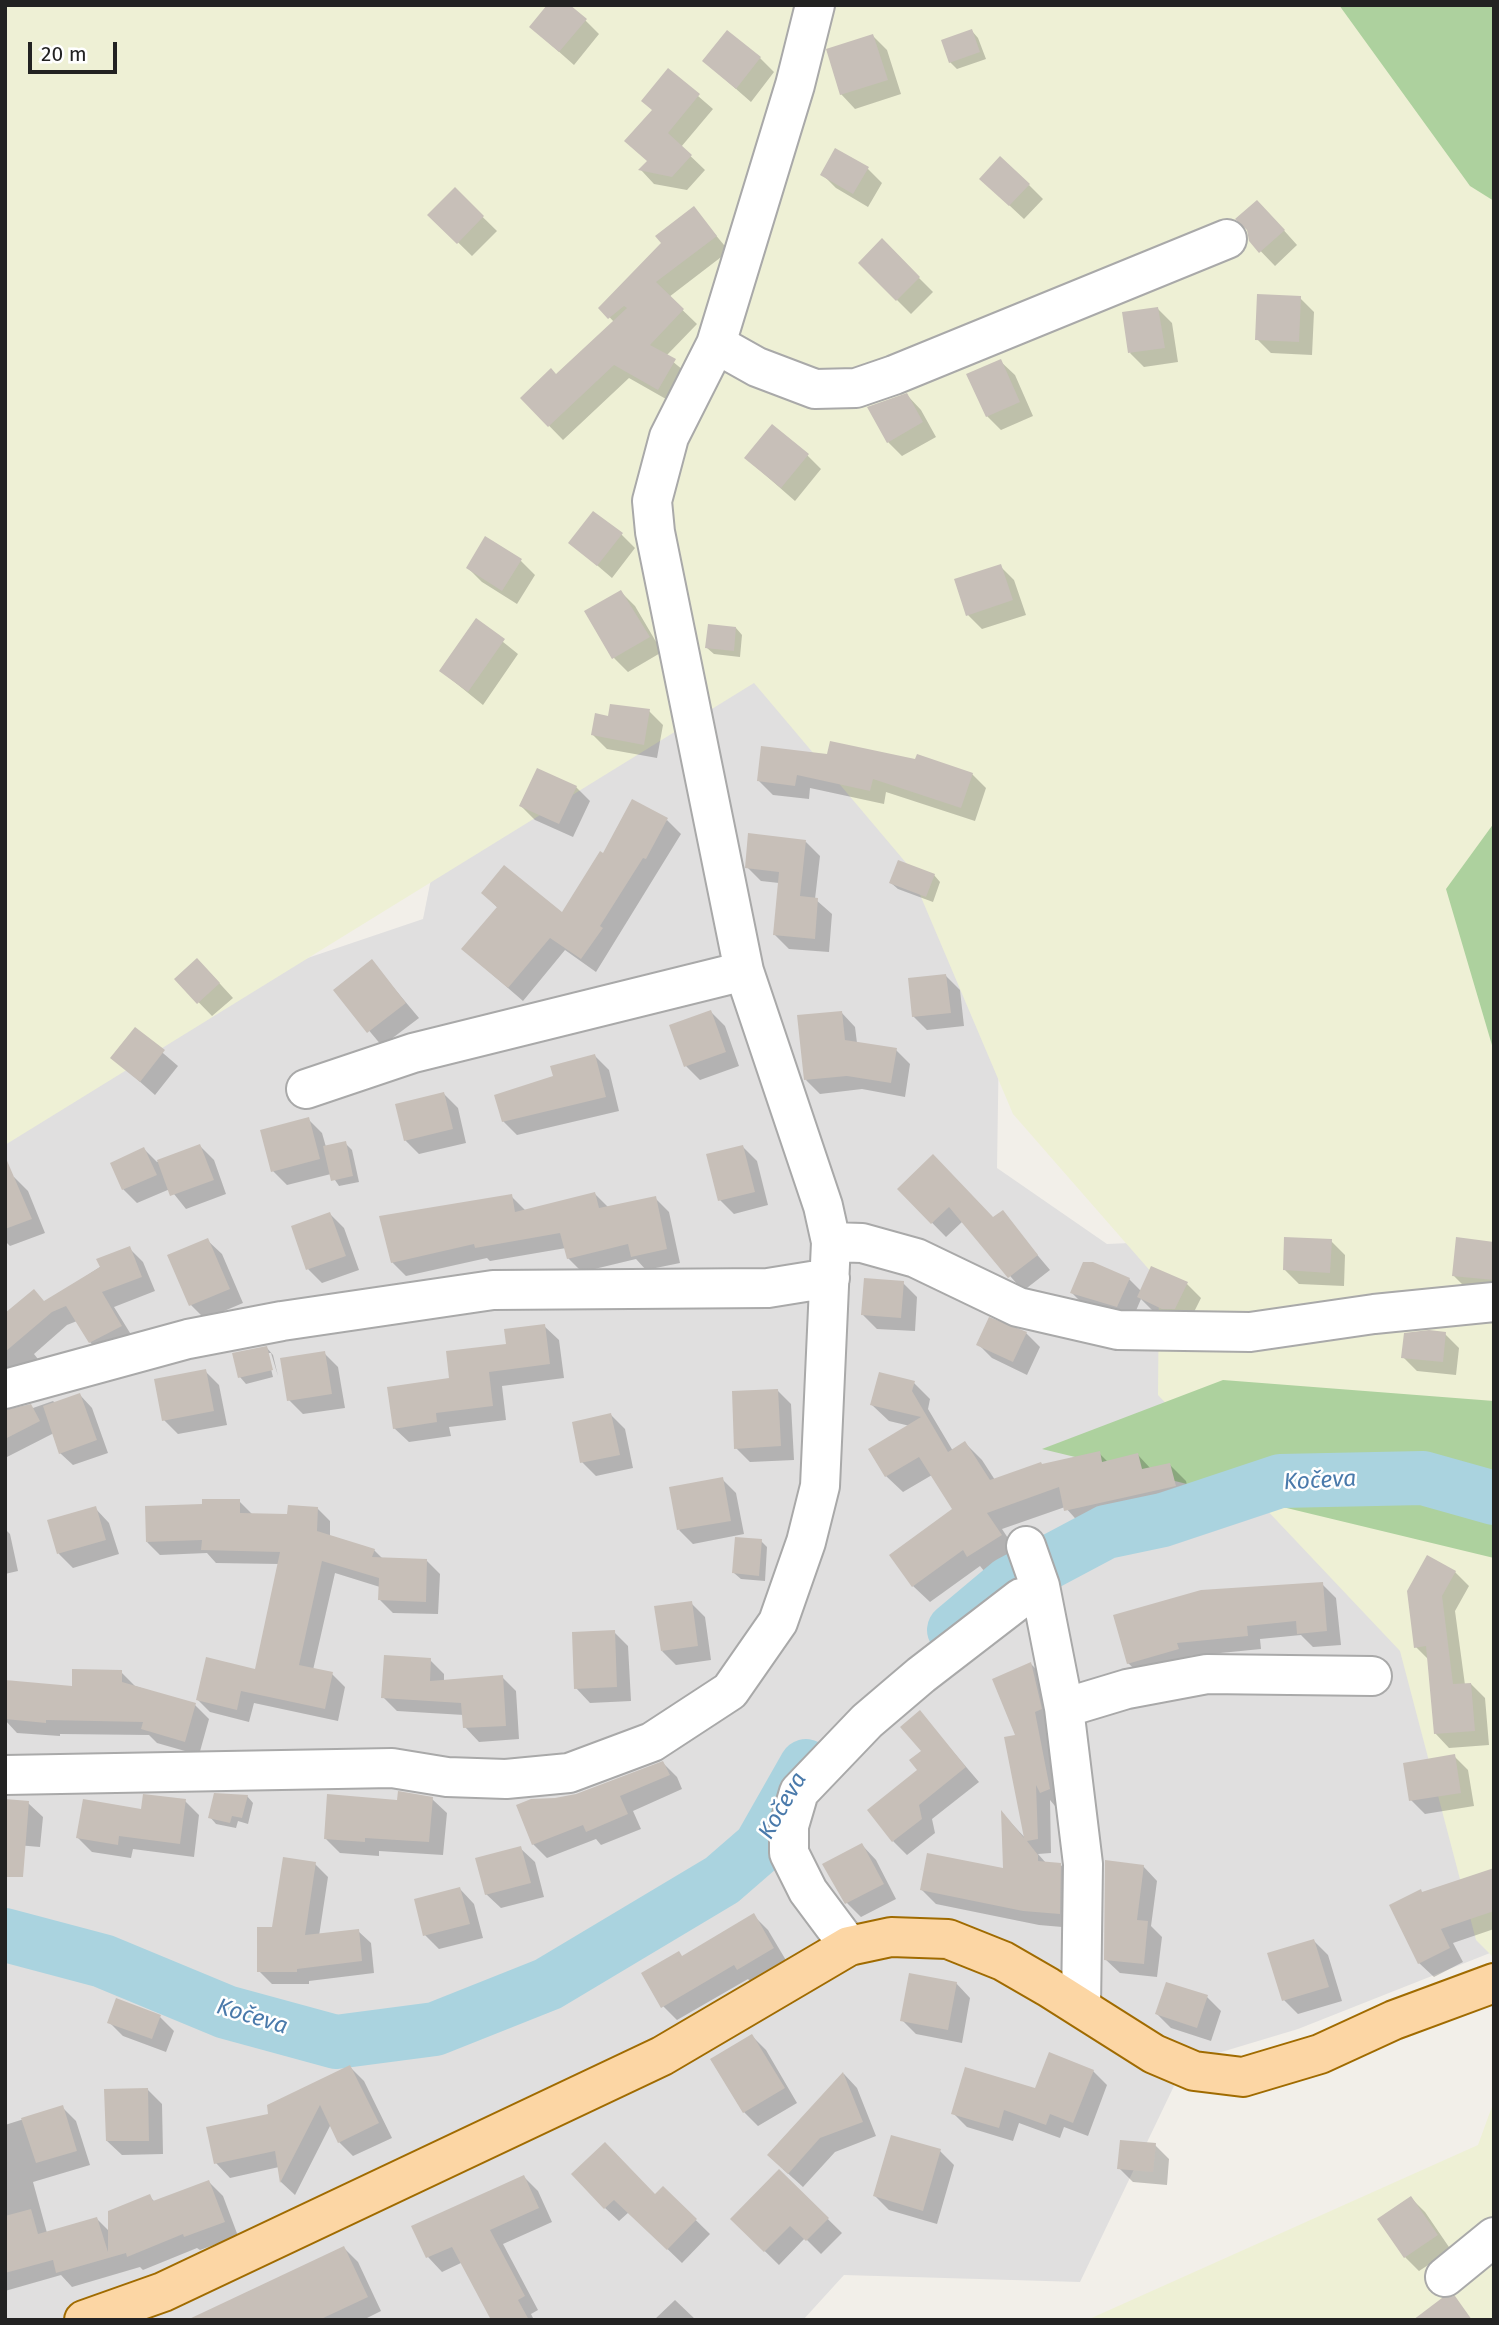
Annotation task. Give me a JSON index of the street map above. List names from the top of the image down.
{
  "water": ["Kočeva"],
  "scale_bar": "20 m"
}
